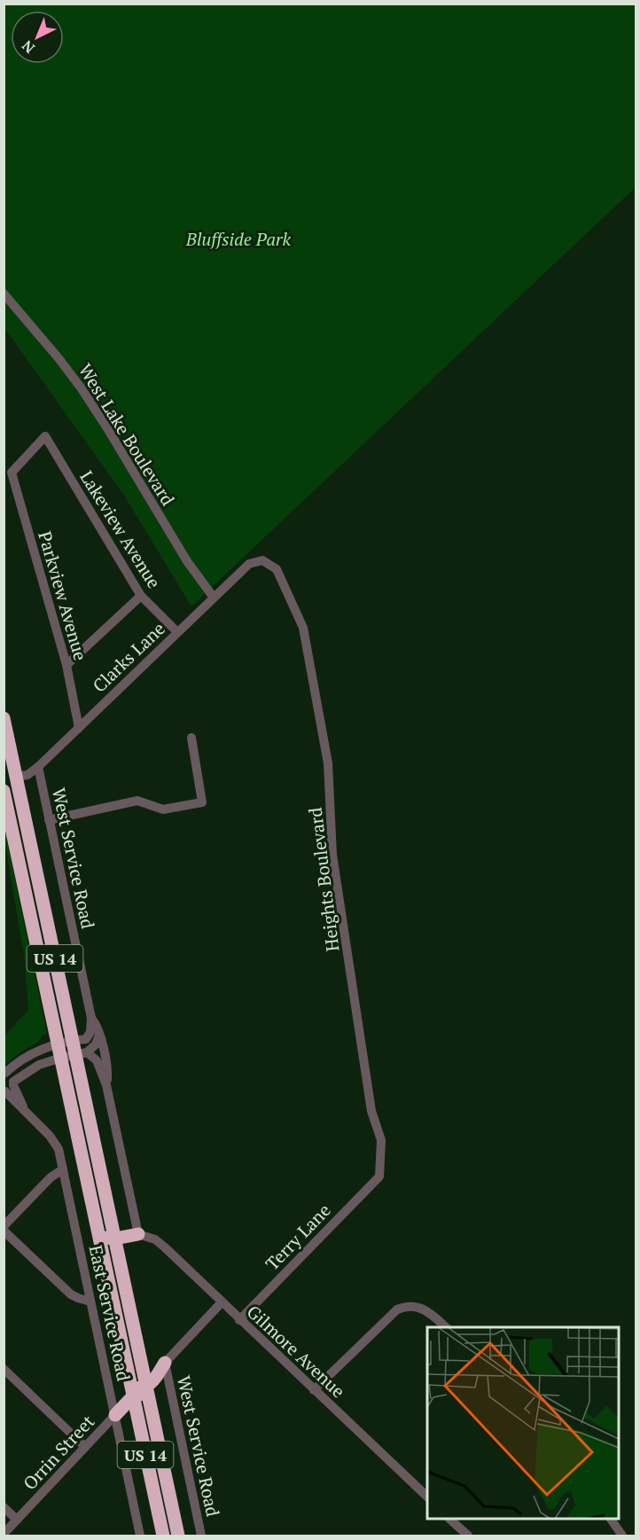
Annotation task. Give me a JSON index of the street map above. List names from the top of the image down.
{
  "streets": {
    "highway": ["US 14"],
    "street": [
      "West Lake Boulevard",
      "Lakeview Avenue",
      "Parkview Avenue",
      "Clarks Lane",
      "West Service Road",
      "Heights Boulevard",
      "Terry Lane",
      "East Service Road",
      "Gilmore Avenue",
      "Orrin Street"
    ]
  },
  "crossings": [
    ["West Lake Boulevard", "Clarks Lane"],
    ["Lakeview Avenue", "Parkview Avenue"],
    ["Lakeview Avenue", "Clarks Lane"],
    ["Parkview Avenue", "Clarks Lane"],
    ["Clarks Lane", "West Service Road"],
    ["Clarks Lane", "Heights Boulevard"],
    ["Clarks Lane", "US 14"],
    ["West Service Road", "US 14"],
    ["West Service Road", "Gilmore Avenue"],
    ["Heights Boulevard", "Terry Lane"],
    ["Terry Lane", "Gilmore Avenue"],
    ["East Service Road", "Orrin Street"]
  ],
  "parks": ["Bluffside Park"],
  "north": "bottom left"
}
